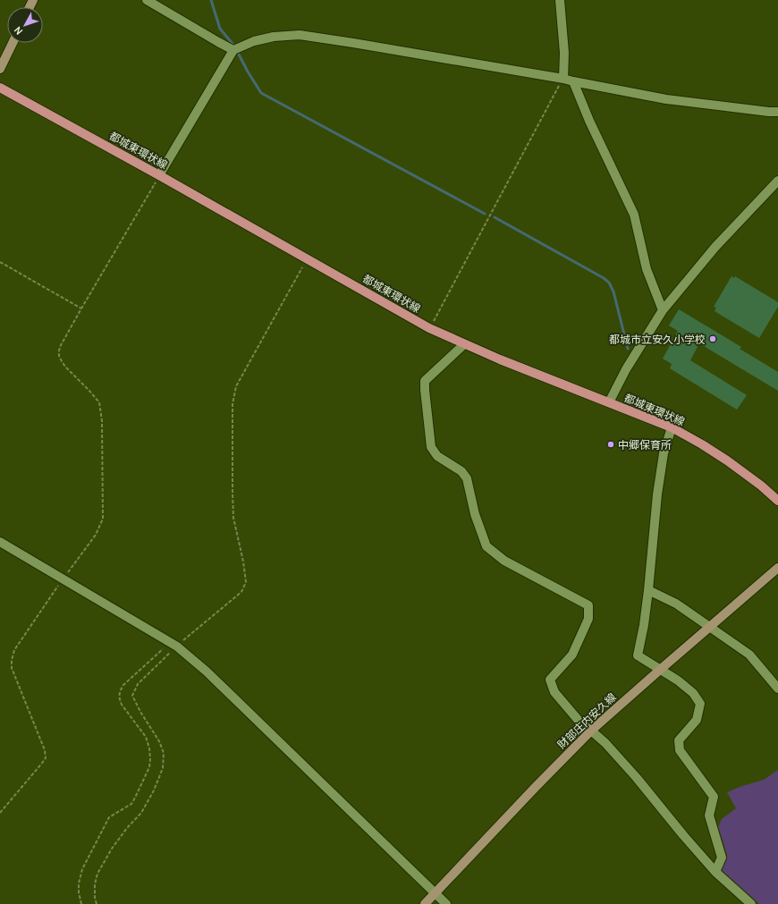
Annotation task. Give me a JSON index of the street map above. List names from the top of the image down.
{
  "streets": {
    "main road": ["都城東環状線", "財部庄内安久線"]
  },
  "places": ["都城市立安久小学校", "中郷保育所"],
  "north": "bottom left"
}
